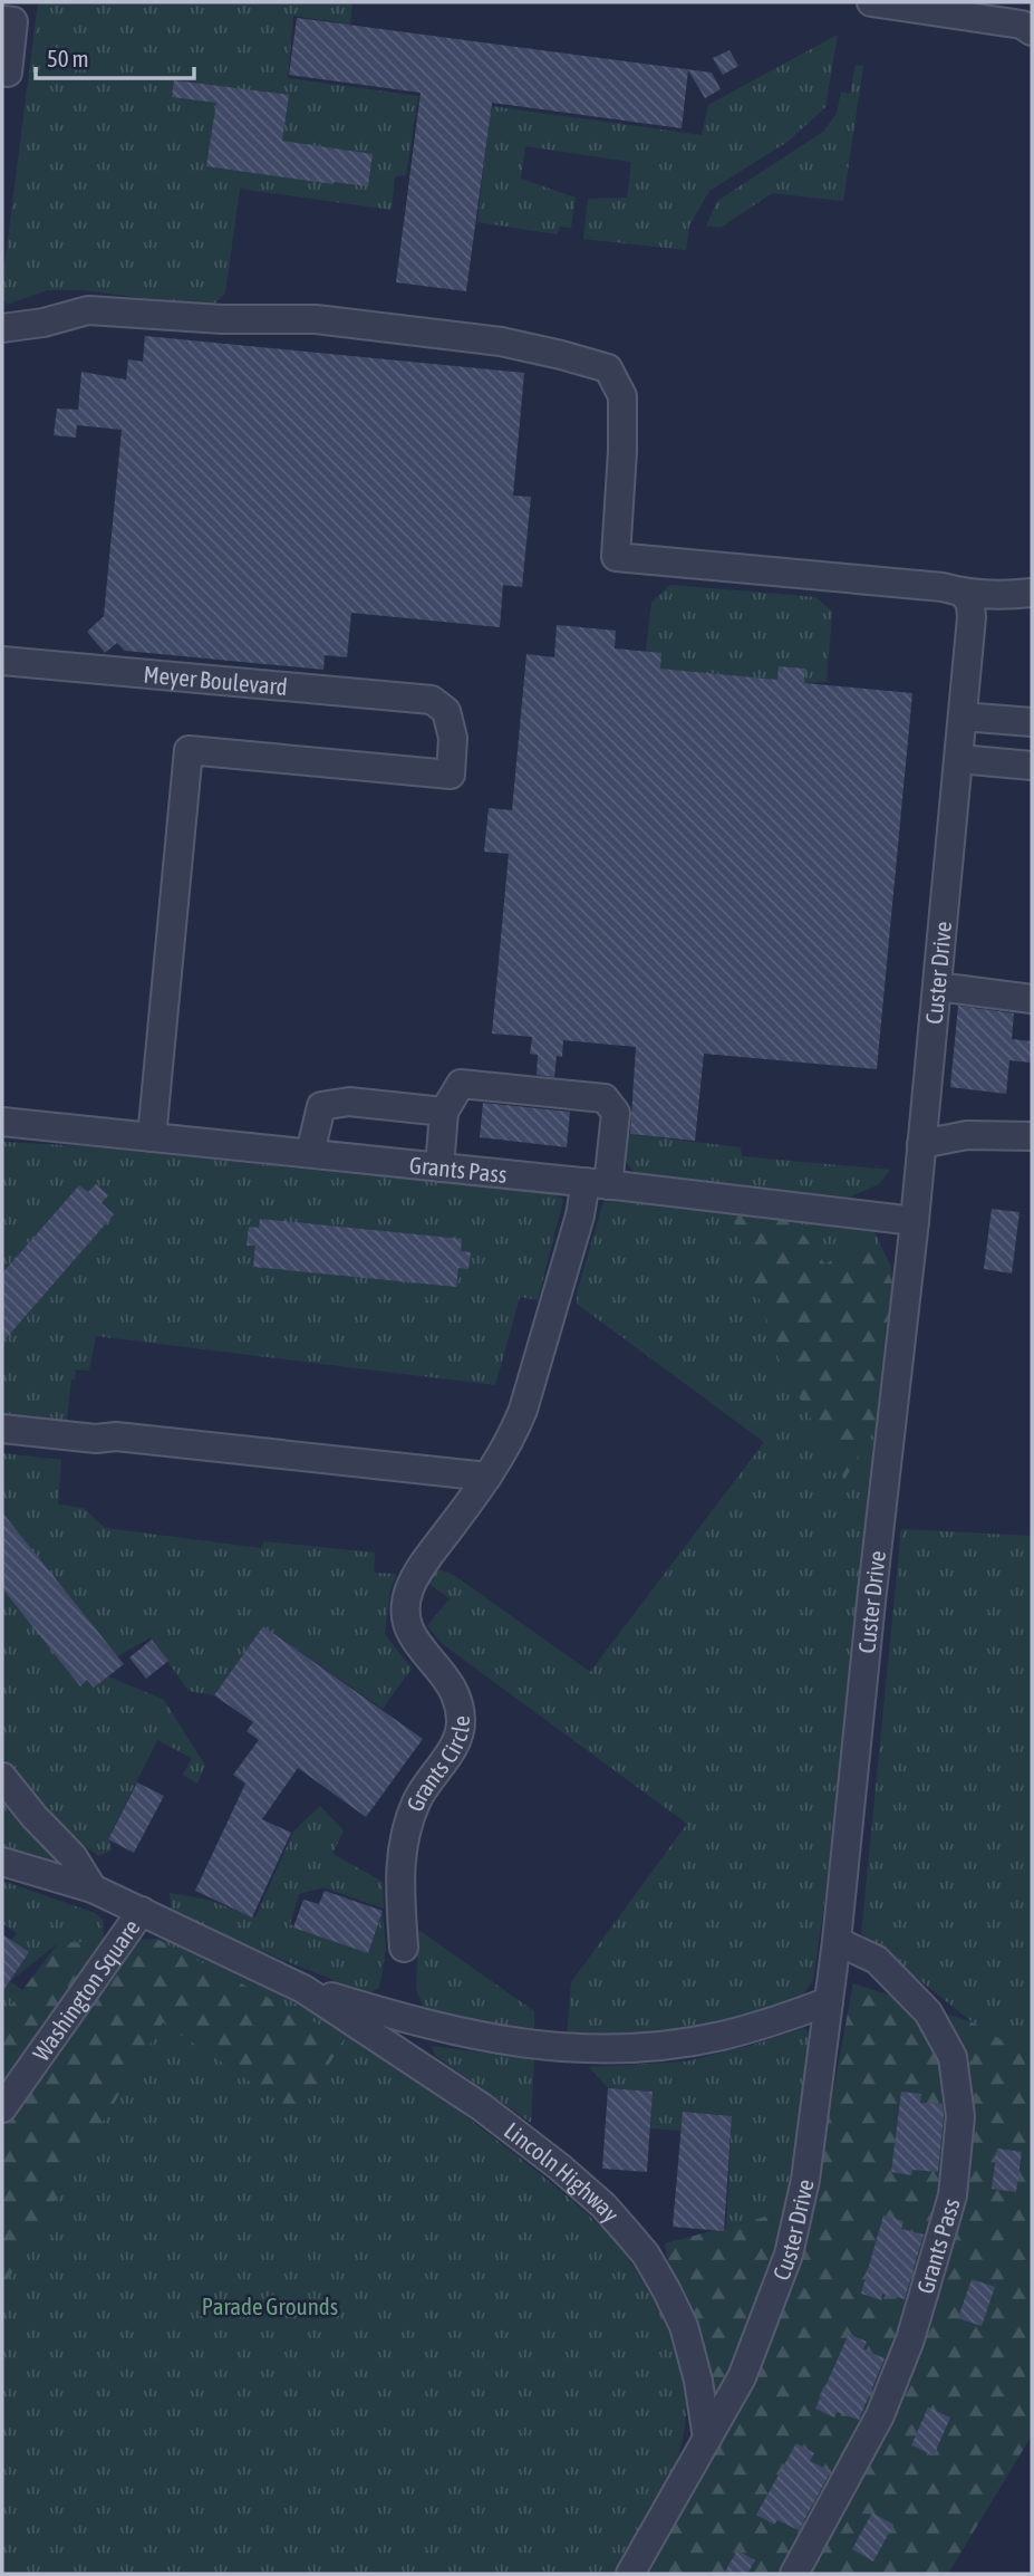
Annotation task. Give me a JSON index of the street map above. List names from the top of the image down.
{
  "streets": {
    "street": [
      "Meyer Boulevard",
      "Custer Drive",
      "Grants Pass",
      "Grants Circle",
      "Washington Square",
      "Lincoln Highway"
    ]
  },
  "crossings": [
    ["Meyer Boulevard", "Grants Pass"],
    ["Custer Drive", "Grants Pass"],
    ["Custer Drive", "Lincoln Highway"],
    ["Grants Pass", "Grants Circle"],
    ["Washington Square", "Lincoln Highway"]
  ],
  "parks": ["Parade Grounds"],
  "scale_bar": "50 m"
}
